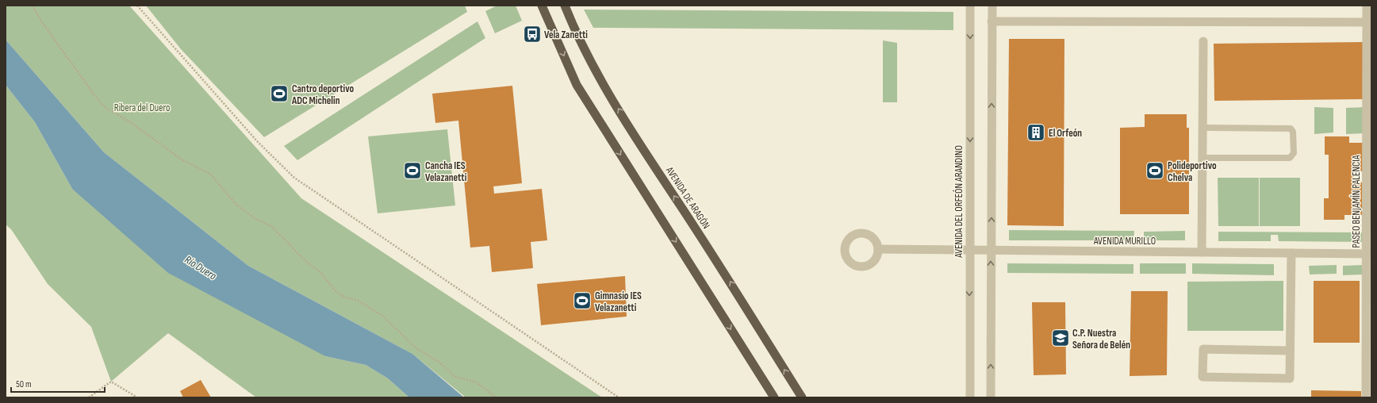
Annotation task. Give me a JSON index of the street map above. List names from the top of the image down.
{
  "streets": {
    "highway": ["AVENIDA DE ARAGÓN"],
    "street": ["AVENIDA DEL ORFEÓN ARANDINO", "PASEO BENJAMÍN PALENCIA", "AVENIDA MURILLO"]
  },
  "crossings": [
    ["AVENIDA DEL ORFEÓN ARANDINO", "AVENIDA MURILLO"],
    ["PASEO BENJAMÍN PALENCIA", "AVENIDA MURILLO"]
  ],
  "water": ["Río Duero"],
  "parks": ["Ribera del Duero"],
  "places": {
    "bus stop": ["Vela Zanetti"],
    "sports": [
      "Cantro deportivo ADC Michelin",
      "Cancha IES Velazanetti",
      "Polideportivo Chelva",
      "Gimnasio IES Velazanetti"
    ],
    "building": ["El Orfeón"],
    "school or university": ["C.P. Nuestra Señora de Belén"]
  },
  "scale_bar": "50 m"
}
